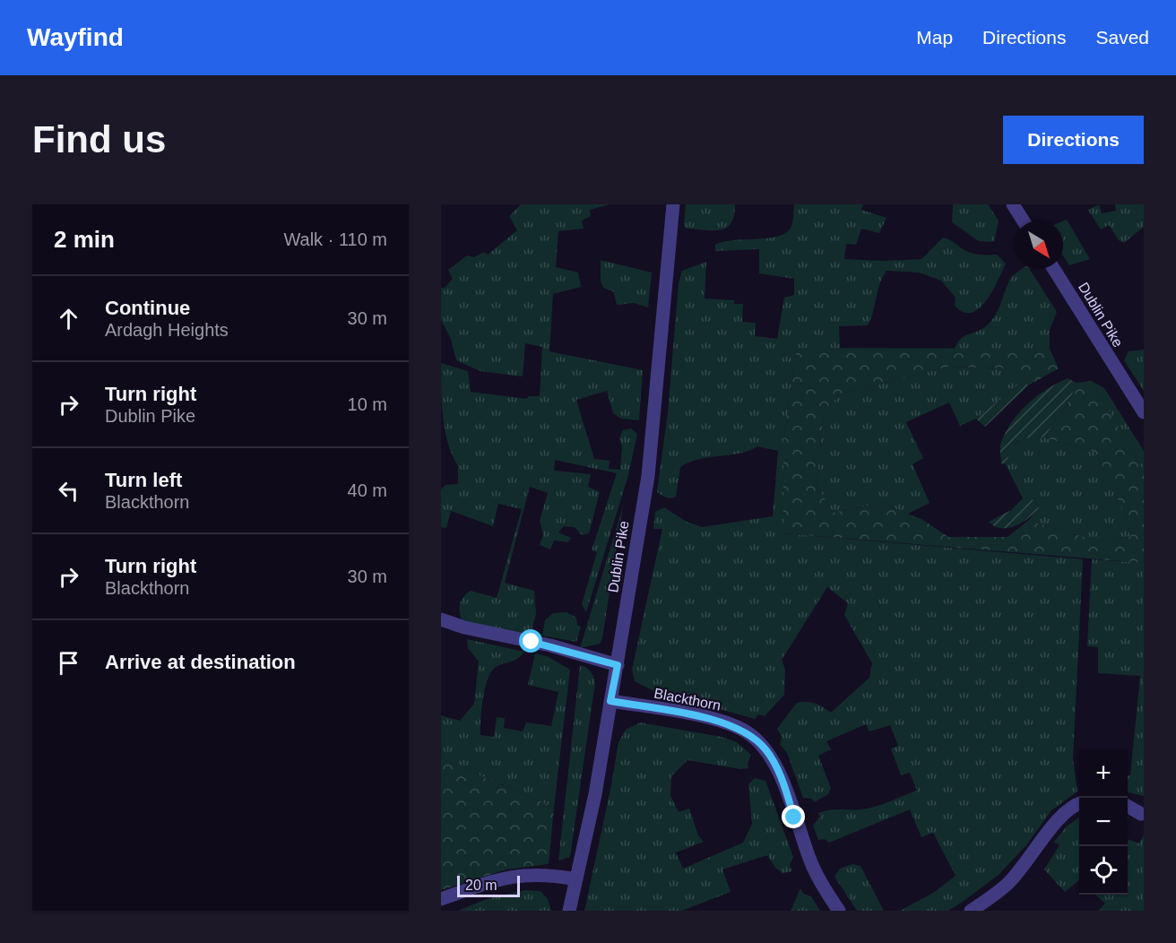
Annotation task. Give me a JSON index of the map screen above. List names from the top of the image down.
{
  "streets": {
    "street": ["Dublin Pike", "Blackthorn"]
  },
  "crossings": [
    ["Dublin Pike", "Blackthorn"]
  ],
  "scale_bar": "20 m",
  "north": "bottom right",
  "page": {
    "header": "Wayfind",
    "nav": ["Map", "Directions", "Saved"],
    "buttons": "Directions",
    "title": "Find us",
    "heading": ["2 min", "Walk · 110 m"],
    "list": [
      ["Continue", "Ardagh Heights", "30 m"],
      ["Turn right", "Dublin Pike", "10 m"],
      ["Turn left", "Blackthorn", "40 m"],
      ["Turn right", "Blackthorn", "30 m"],
      "Arrive at destination"
    ],
    "map_buttons": ["+", "−"],
    "scale": "20 m"
  }
}
